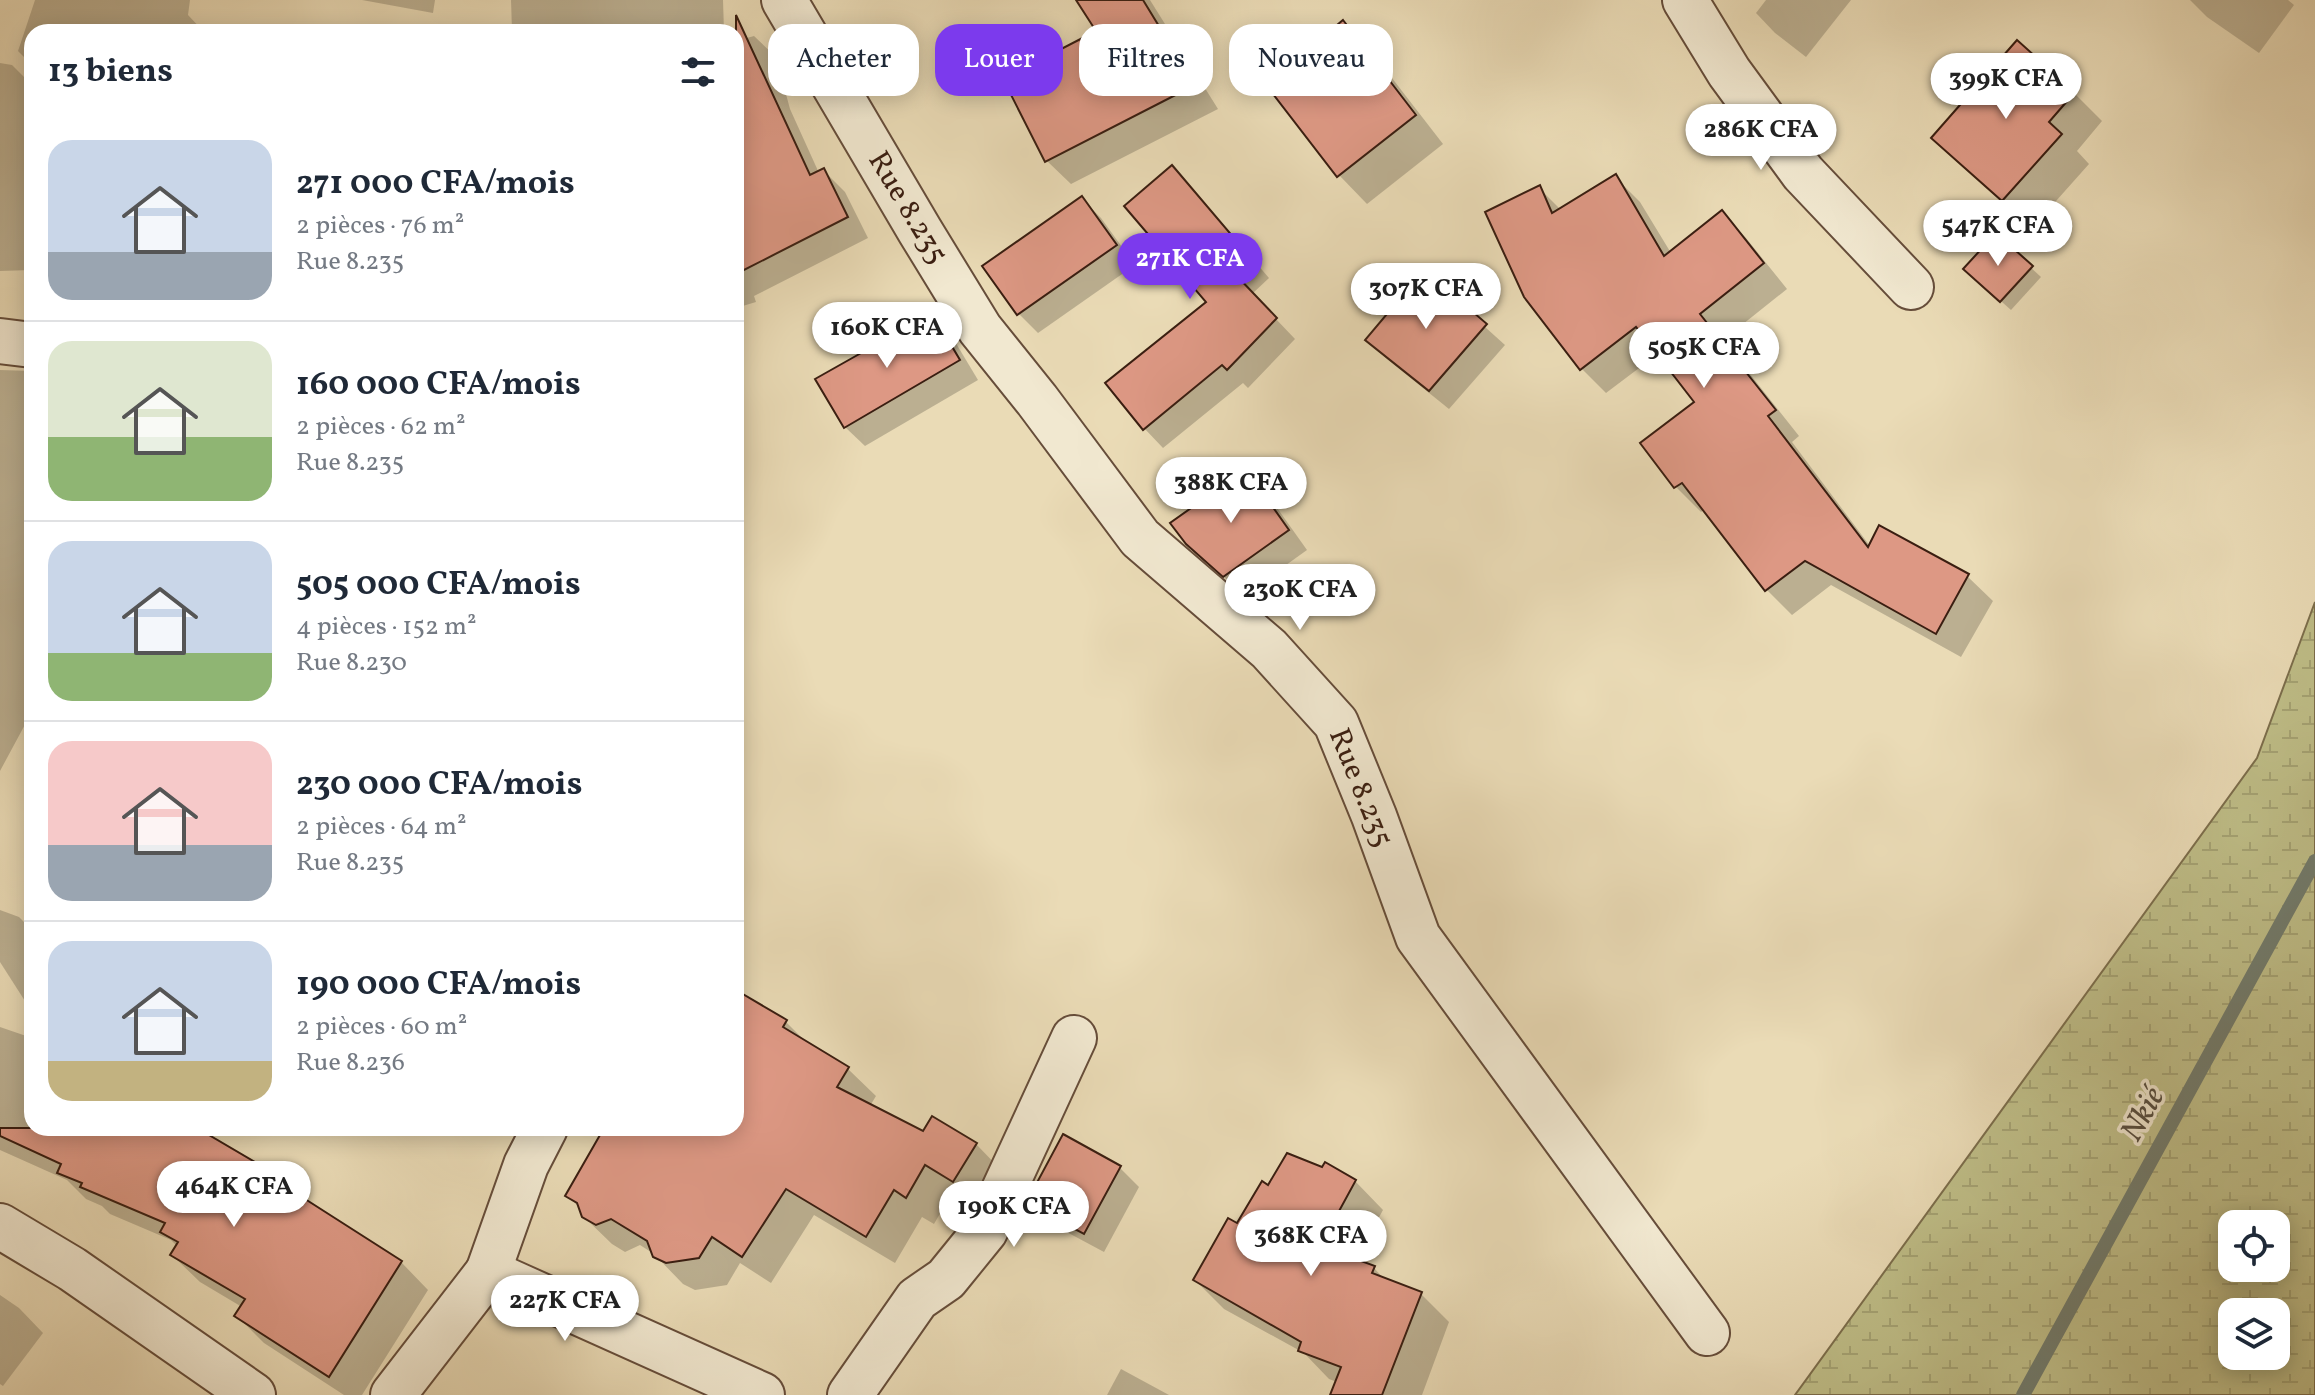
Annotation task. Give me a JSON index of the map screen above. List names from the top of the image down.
{
  "streets": {
    "street": ["Rue 8.235"]
  },
  "water": ["Nkié"],
  "page": {
    "chip": [
      "Acheter",
      "Louer",
      "Filtres",
      "Nouveau"
    ],
    "heading": "13 biens",
    "price": [
      "399K CFA",
      "286K CFA",
      "547K CFA",
      "271K CFA",
      "307K CFA",
      "160K CFA",
      "505K CFA",
      "388K CFA",
      "230K CFA",
      "464K CFA",
      "190K CFA",
      "368K CFA",
      "227K CFA"
    ],
    "list": [
      {
        "name": "271 000 CFA/mois",
        "note": "2 pièces · 76 m² · Rue 8.235"
      },
      {
        "name": "160 000 CFA/mois",
        "note": "2 pièces · 62 m² · Rue 8.235"
      },
      {
        "name": "505 000 CFA/mois",
        "note": "4 pièces · 152 m² · Rue 8.230"
      },
      {
        "name": "230 000 CFA/mois",
        "note": "2 pièces · 64 m² · Rue 8.235"
      },
      {
        "name": "190 000 CFA/mois",
        "note": "2 pièces · 60 m² · Rue 8.236"
      }
    ]
  }
}
